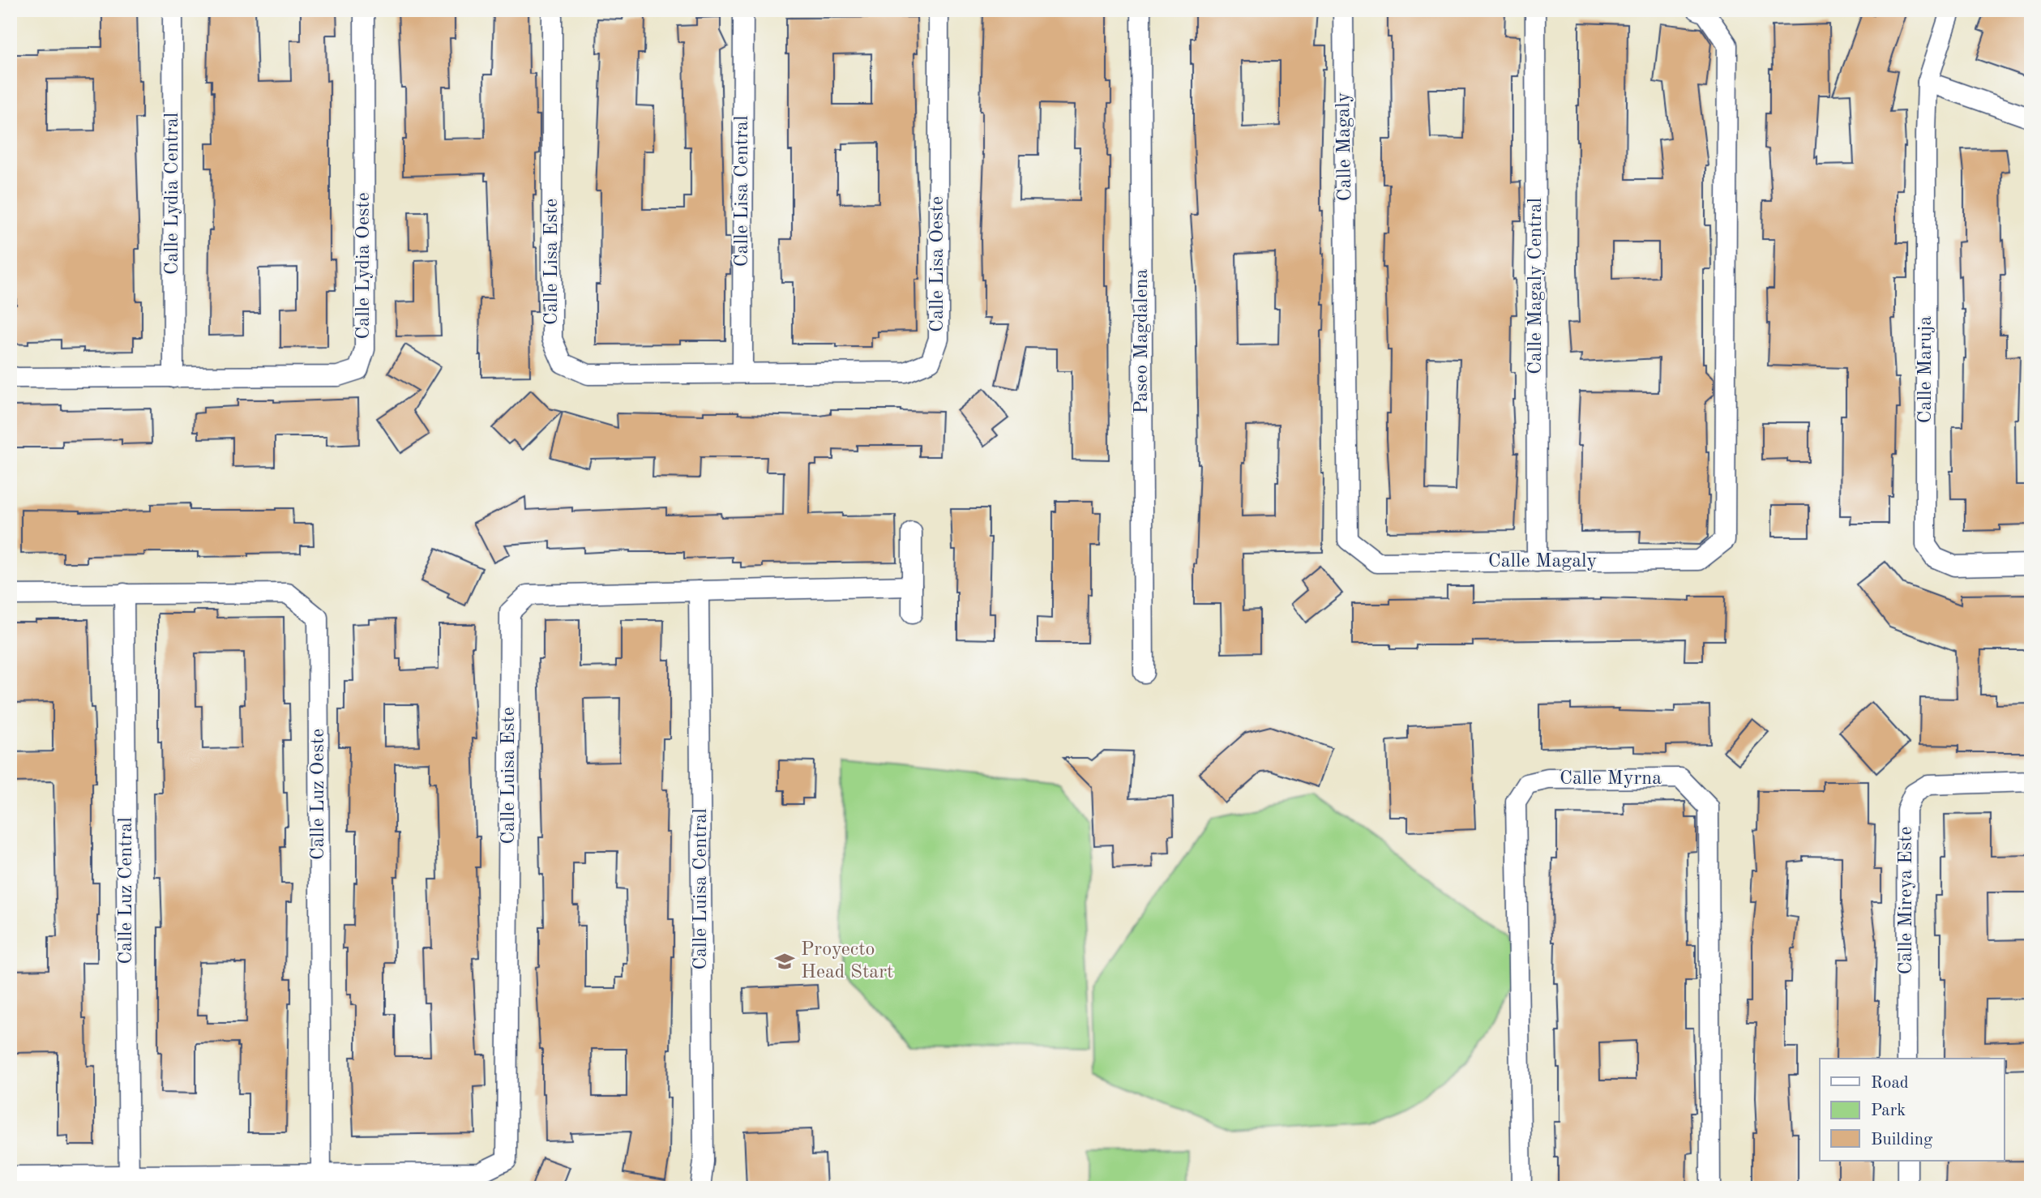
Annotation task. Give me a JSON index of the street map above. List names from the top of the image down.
{
  "streets": {
    "street": [
      "Calle Magaly",
      "Calle Lisa Central",
      "Calle Lydia Central",
      "Calle Lisa Este",
      "Calle Lisa Oeste",
      "Calle Lydia Oeste",
      "Calle Magaly Central",
      "Paseo Magdalena",
      "Calle Maruja",
      "Calle Luisa Este",
      "Calle Myrna",
      "Calle Luz Oeste",
      "Calle Luisa Central",
      "Calle Luz Central",
      "Calle Mireya Este"
    ]
  },
  "crossings": [
    ["Calle Magaly", "Calle Magaly Central"],
    ["Calle Lisa Central", "Calle Lisa Este"],
    ["Calle Lisa Central", "Calle Lisa Oeste"],
    ["Calle Lydia Central", "Calle Lydia Oeste"],
    ["Calle Lisa Este", "Calle Lisa Oeste"],
    ["Calle Luisa Este", "Calle Luz Oeste"],
    ["Calle Luisa Este", "Calle Luisa Central"],
    ["Calle Luz Oeste", "Calle Luz Central"]
  ],
  "places": {
    "school or university": ["Proyecto Head Start"]
  },
  "legend": ["Road", "Park", "Building"]
}
